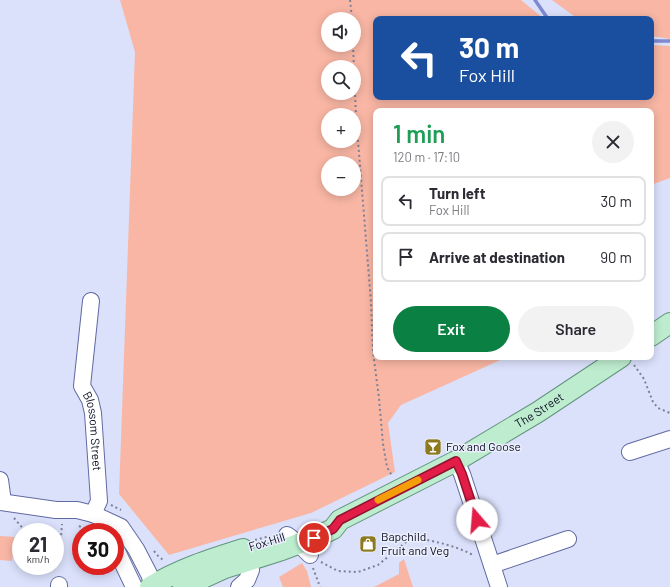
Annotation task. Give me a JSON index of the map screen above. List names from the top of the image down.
{
  "streets": {
    "main road": ["The Street", "Fox Hill"],
    "street": ["Blossom Street"]
  },
  "crossings": [
    ["The Street", "Fox Hill"]
  ],
  "places": {
    "bar": ["Fox and Goose"],
    "shop": ["Bapchild Fruit and Veg"]
  },
  "page": {
    "map_buttons": ["+", "−"],
    "turn": ["30 m", "Fox Hill"],
    "heading": ["1 min", "120 m · 17:10"],
    "list": [
      {
        "name": "Turn left",
        "note": "Fox Hill",
        "value": "30 m"
      },
      {
        "name": "Arrive at destination",
        "value": "90 m"
      }
    ],
    "buttons": ["Exit", "Share"],
    "speed": "21 km/h",
    "limit": "30"
  }
}
